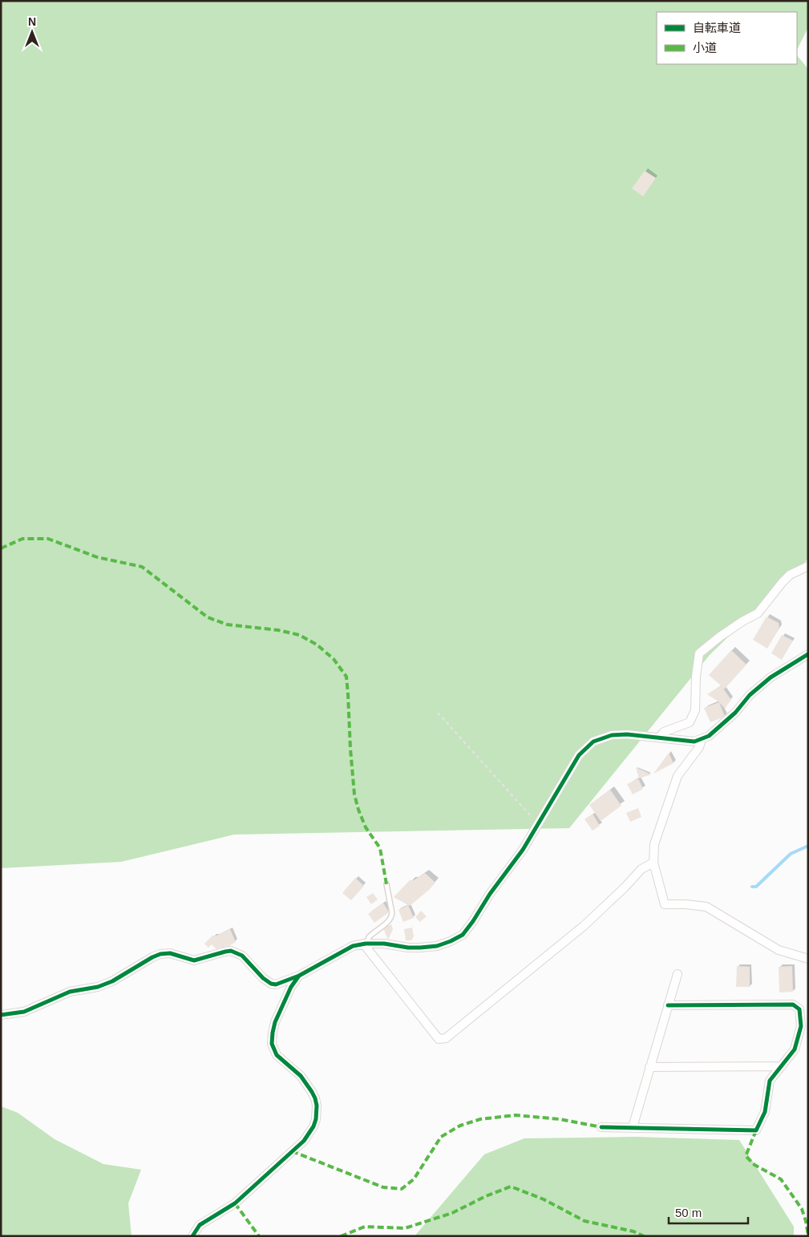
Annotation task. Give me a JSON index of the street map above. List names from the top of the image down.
{
  "legend": ["自転車道", "小道"],
  "scale_bar": "50 m",
  "north": "top"
}
